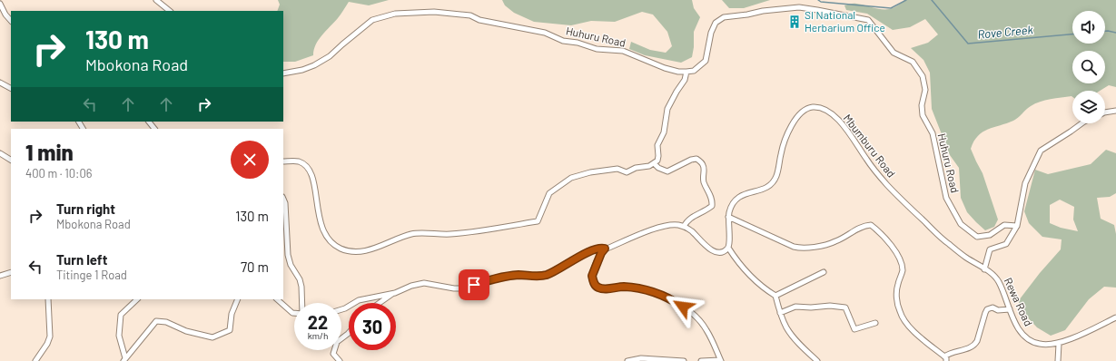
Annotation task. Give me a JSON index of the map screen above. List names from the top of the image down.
{
  "streets": {
    "street": ["Huhuru Road", "Mbumburu Road", "Rewa Road"]
  },
  "crossings": [
    ["Mbumburu Road", "Rewa Road"]
  ],
  "water": ["Rove Creek"],
  "places": {
    "building": ["SI National Herbarium Office"]
  },
  "page": {
    "turn": ["130 m", "Mbokona Road"],
    "heading": ["1 min", "400 m · 10:06"],
    "list": [
      {
        "name": "Turn right",
        "note": "Mbokona Road",
        "value": "130 m"
      },
      {
        "name": "Turn left",
        "note": "Titinge 1 Road",
        "value": "70 m"
      }
    ],
    "speed": "22 km/h",
    "limit": "30"
  }
}
